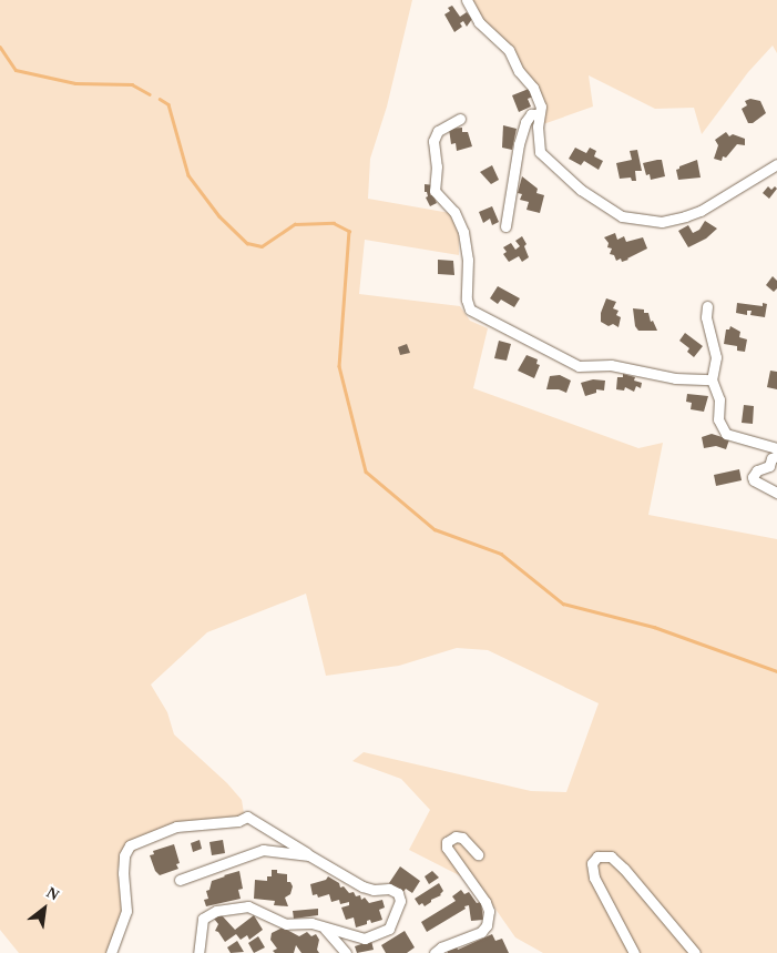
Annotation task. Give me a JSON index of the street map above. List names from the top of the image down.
{
  "north": "top right"
}
